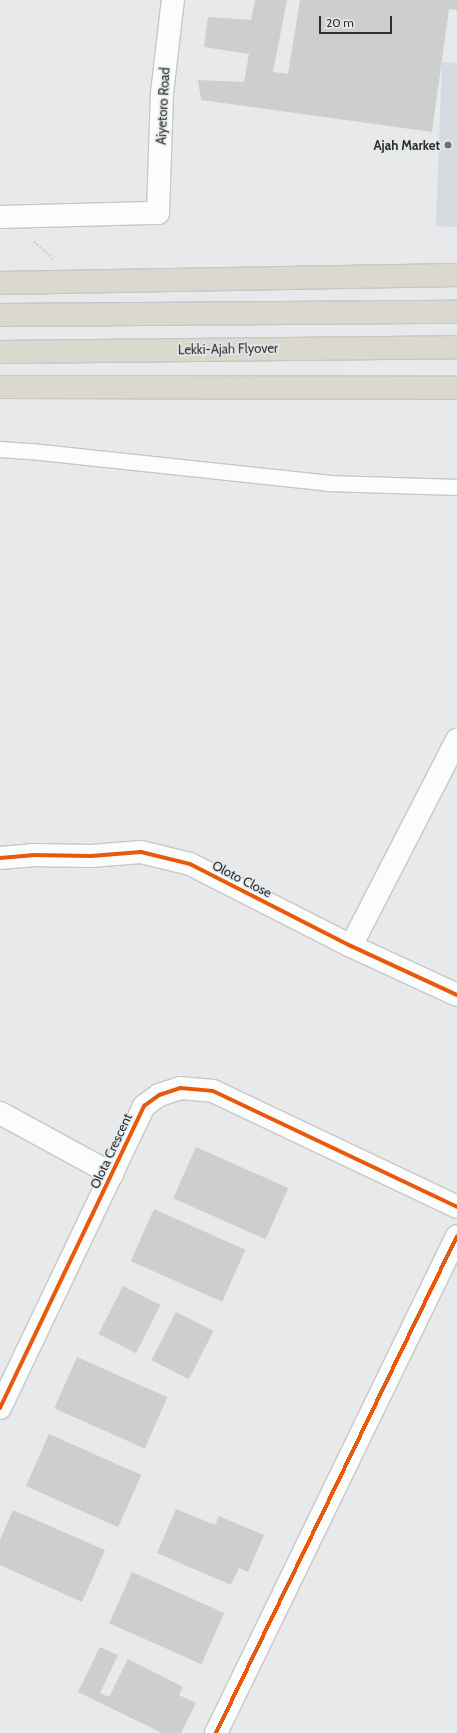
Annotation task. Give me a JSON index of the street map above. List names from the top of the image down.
{
  "streets": {
    "highway": ["Lekki-Ajah Flyover"],
    "street": ["Aiyetoro Road", "Oloto Close", "Olota Crescent"]
  },
  "places": ["Ajah Market"],
  "scale_bar": "20 m"
}
